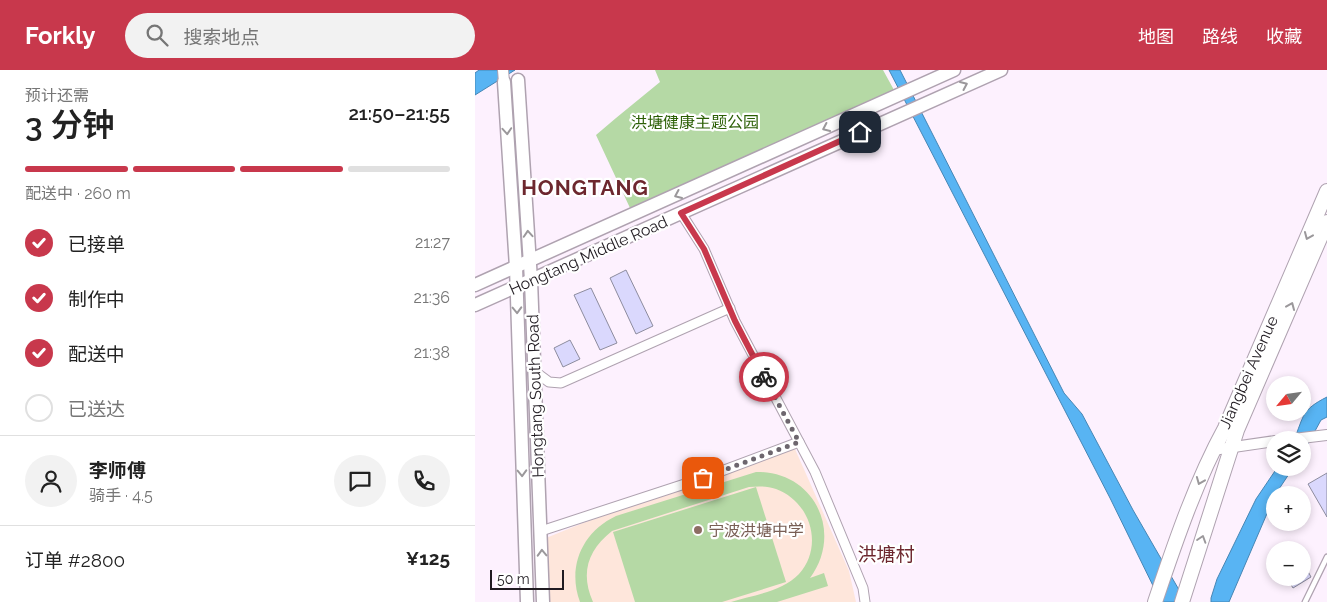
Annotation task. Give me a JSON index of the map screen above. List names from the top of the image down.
{
  "streets": {
    "main road": ["Hongtang Middle Road", "Jiangbei Avenue", "Hongtang South Road"]
  },
  "crossings": [
    ["Hongtang Middle Road", "Hongtang South Road"]
  ],
  "districts": ["HONGTANG", "洪塘村"],
  "parks": ["洪塘健康主题公园"],
  "places": ["宁波洪塘中学"],
  "scale_bar": "50 m",
  "north": "bottom left",
  "page": {
    "header": "Forkly",
    "search": "搜索地点",
    "nav": ["地图", "路线", "收藏"],
    "heading": ["3 分钟", "预计还需", "21:50–21:55"],
    "panel": [
      "李师傅",
      "骑手 · 4.5",
      "订单 #2800",
      "¥125"
    ],
    "bar": "配送中 · 260 m",
    "list": [
      ["已接单", "21:27"],
      ["制作中", "21:36"],
      ["配送中", "21:38"],
      "已送达"
    ],
    "map_buttons": ["+", "−"],
    "scale": "50 m"
  }
}
